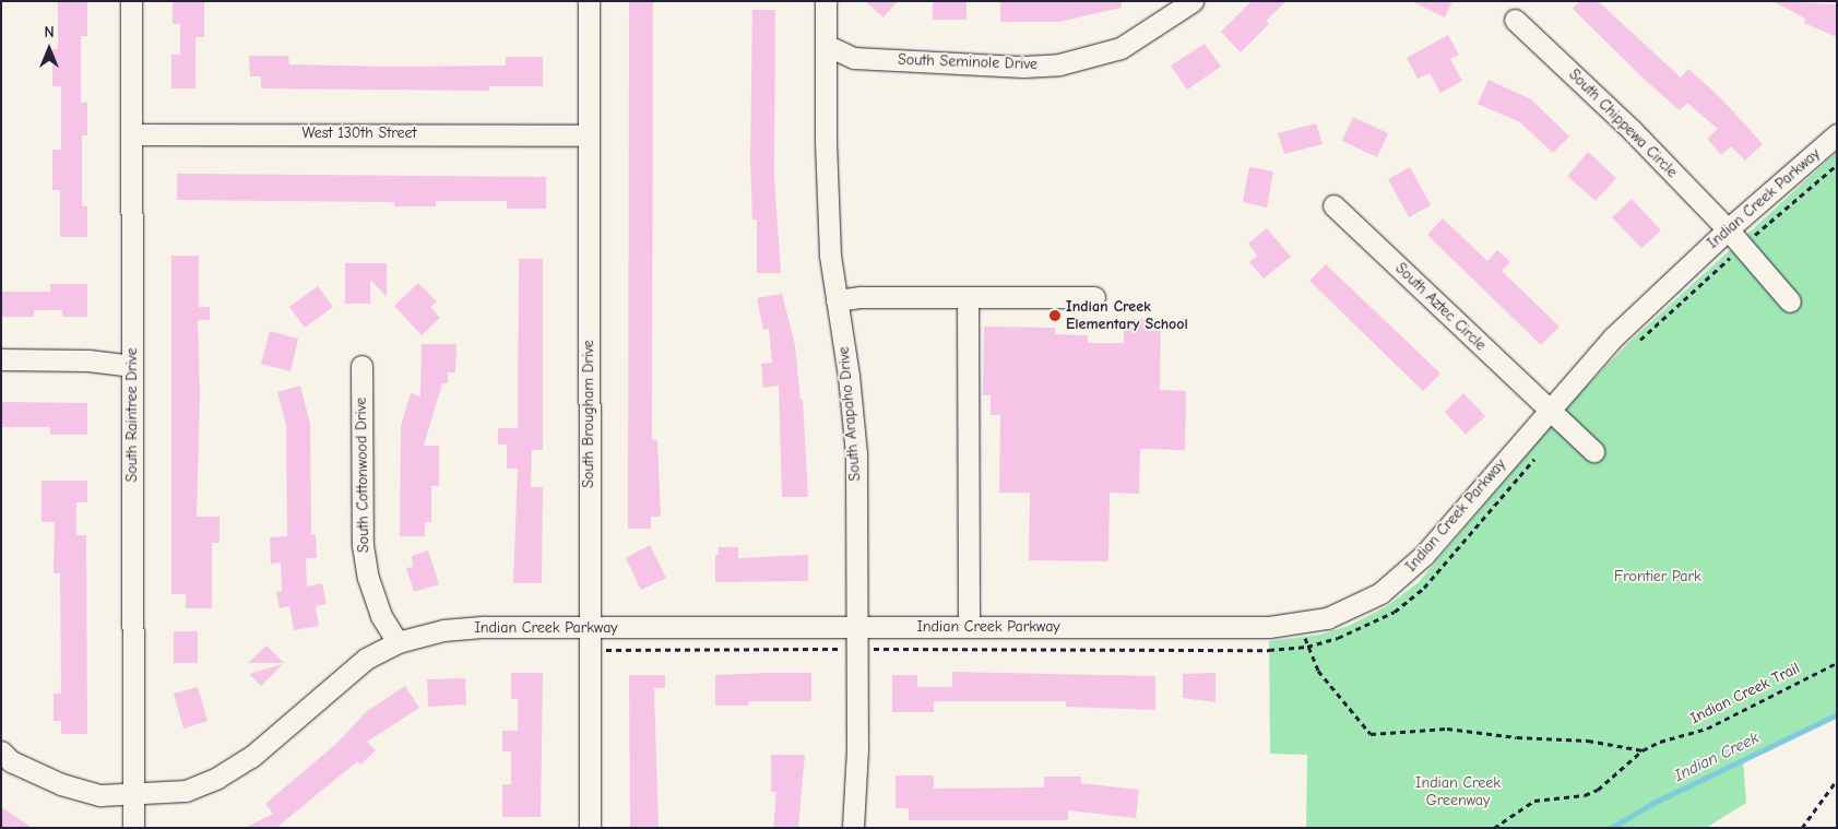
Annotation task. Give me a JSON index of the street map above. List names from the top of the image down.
{
  "streets": {
    "street": [
      "South Seminole Drive",
      "South Chippewa Circle",
      "West 130th Street",
      "Indian Creek Parkway",
      "South Aztec Circle",
      "South Brougham Drive",
      "South Arapaho Drive",
      "South Raintree Drive",
      "South Cottonwood Drive"
    ],
    "path": ["Indian Creek Trail"]
  },
  "crossings": [
    ["South Seminole Drive", "South Arapaho Drive"],
    ["South Chippewa Circle", "Indian Creek Parkway"],
    ["West 130th Street", "South Brougham Drive"],
    ["West 130th Street", "South Raintree Drive"],
    ["Indian Creek Parkway", "South Aztec Circle"],
    ["Indian Creek Parkway", "South Brougham Drive"],
    ["Indian Creek Parkway", "South Arapaho Drive"],
    ["Indian Creek Parkway", "South Raintree Drive"],
    ["Indian Creek Parkway", "South Cottonwood Drive"]
  ],
  "water": ["Indian Creek"],
  "parks": ["Frontier Park", "Indian Creek Greenway"],
  "places": ["Indian Creek Elementary School"],
  "north": "top"
}
